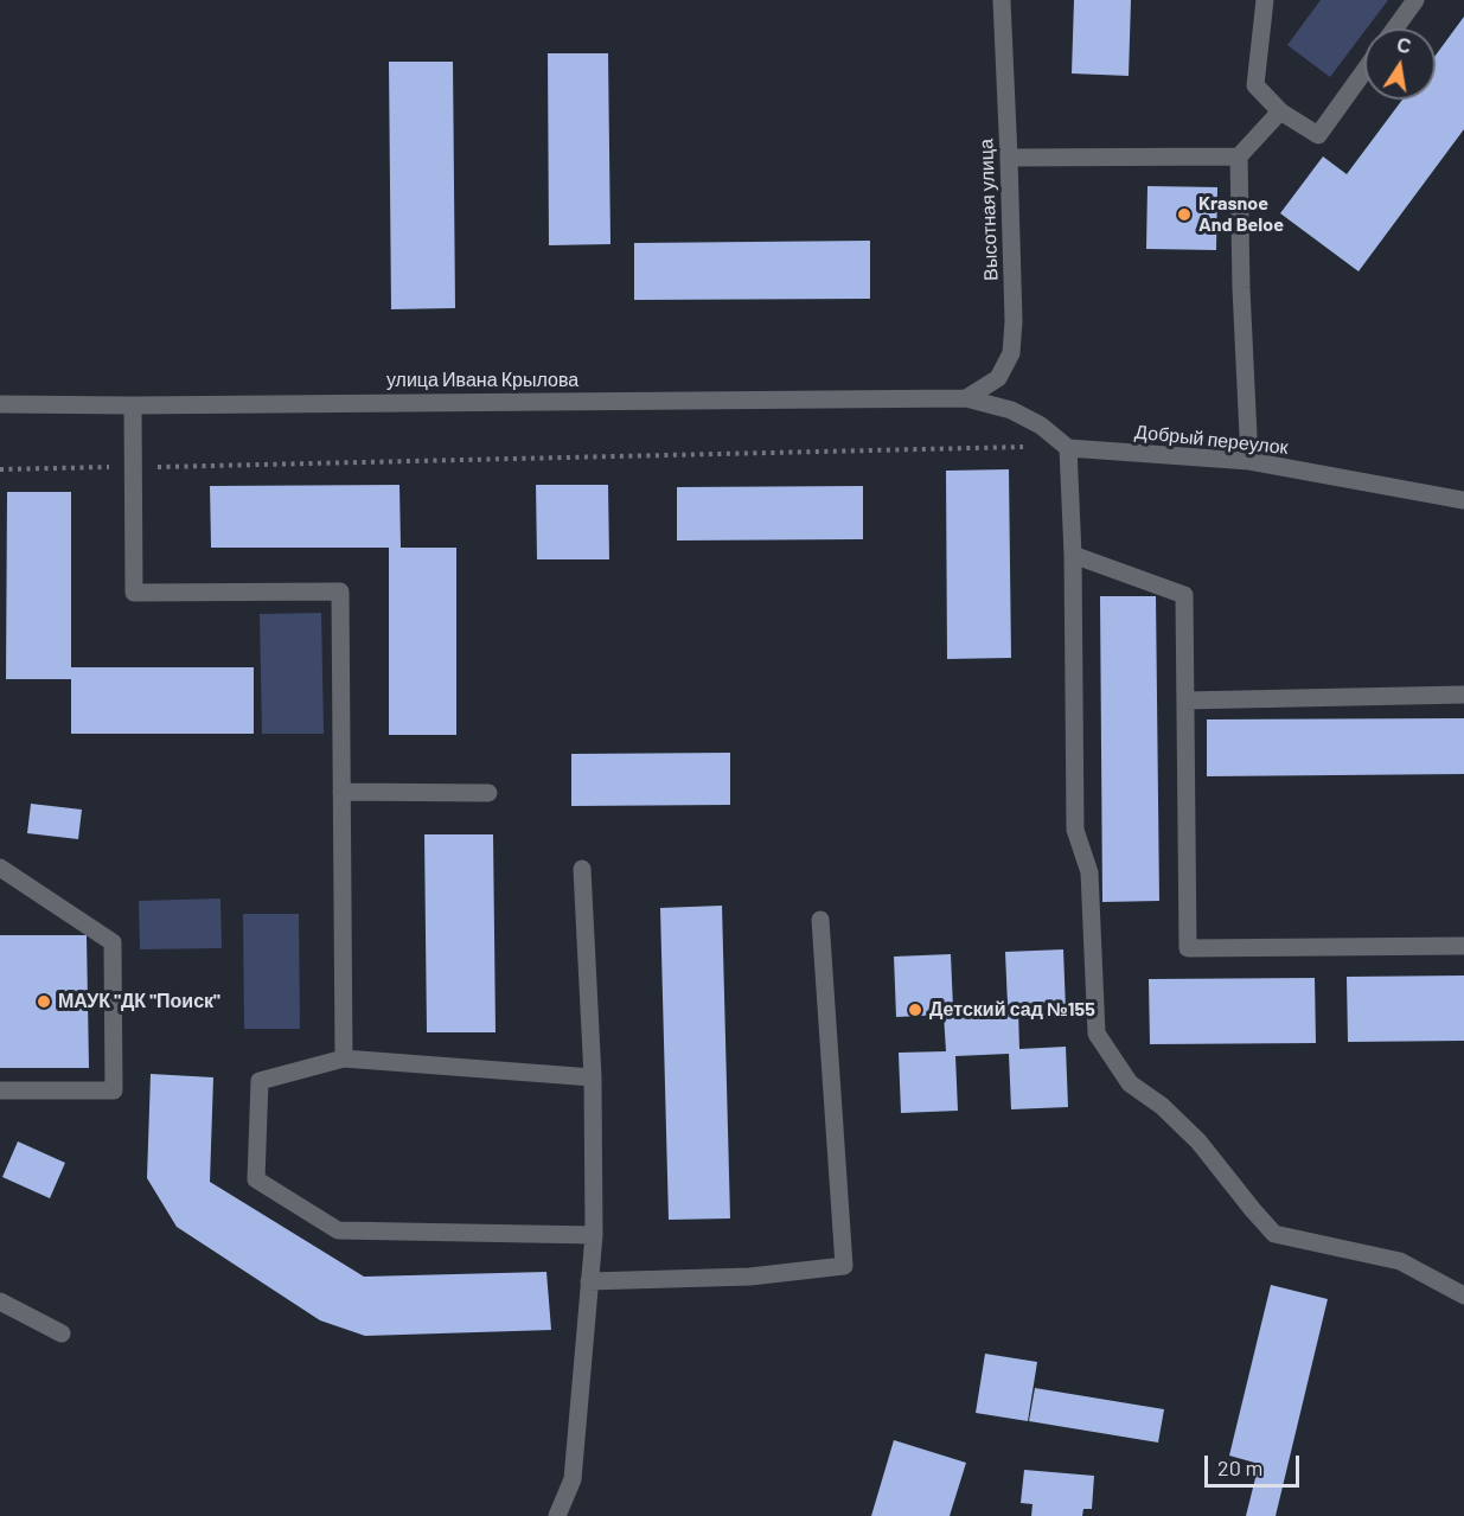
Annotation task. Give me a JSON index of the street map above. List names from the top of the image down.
{
  "streets": {
    "street": ["Высотная улица", "улица Ивана Крылова", "Добрый переулок"]
  },
  "crossings": [
    ["Высотная улица", "улица Ивана Крылова"]
  ],
  "places": ["Krasnoe And Beloe", "МАУК \"ДК \"Поиск\"", "Детский сад №155"],
  "scale_bar": "20 m",
  "north": "top"
}
